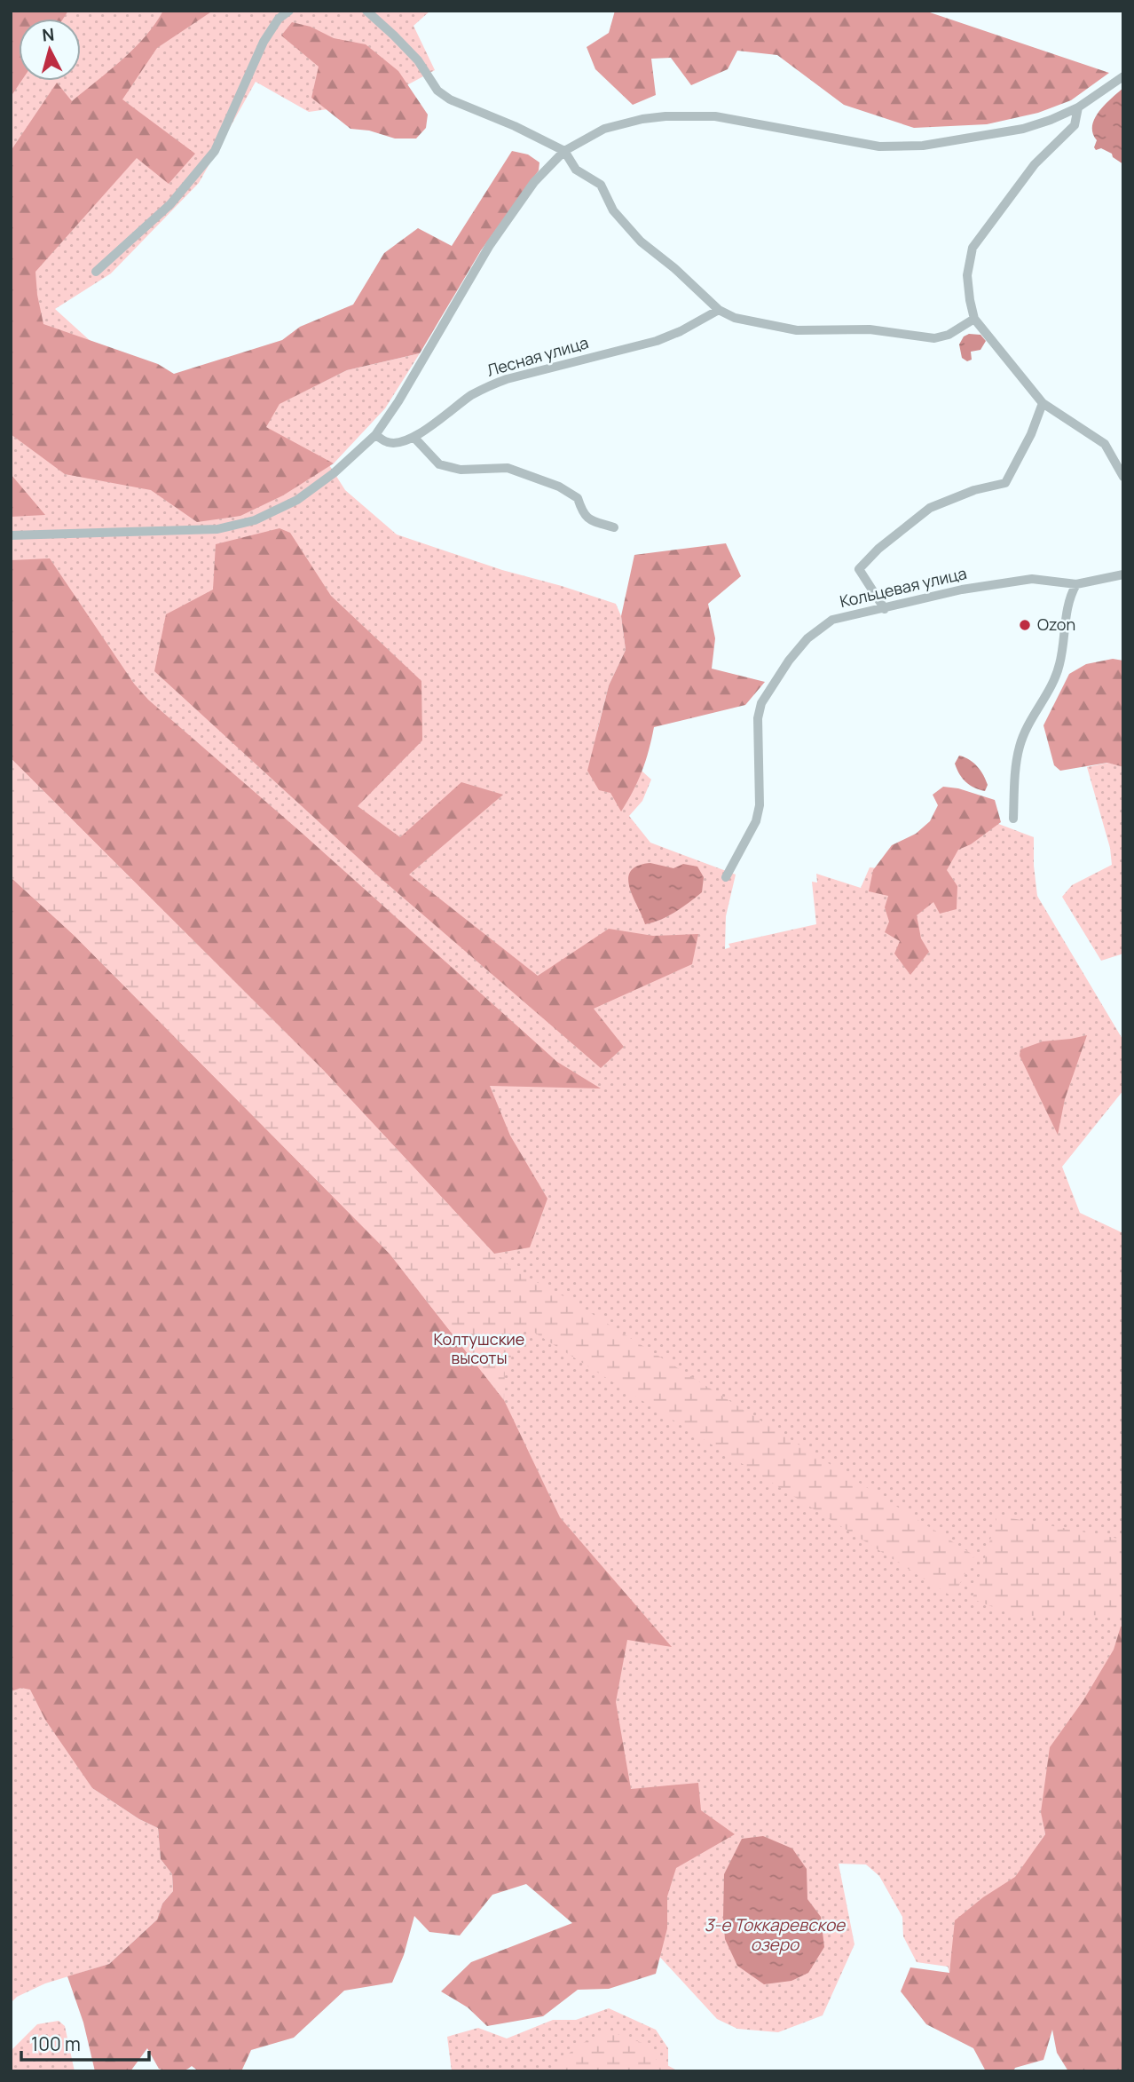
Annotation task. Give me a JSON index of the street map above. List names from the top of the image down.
{
  "streets": {
    "street": ["Лесная улица", "Кольцевая улица"]
  },
  "water": ["3-е Токкаревское озеро"],
  "parks": ["Колтушские высоты"],
  "places": ["Ozon"],
  "scale_bar": "100 m",
  "north": "top"
}
